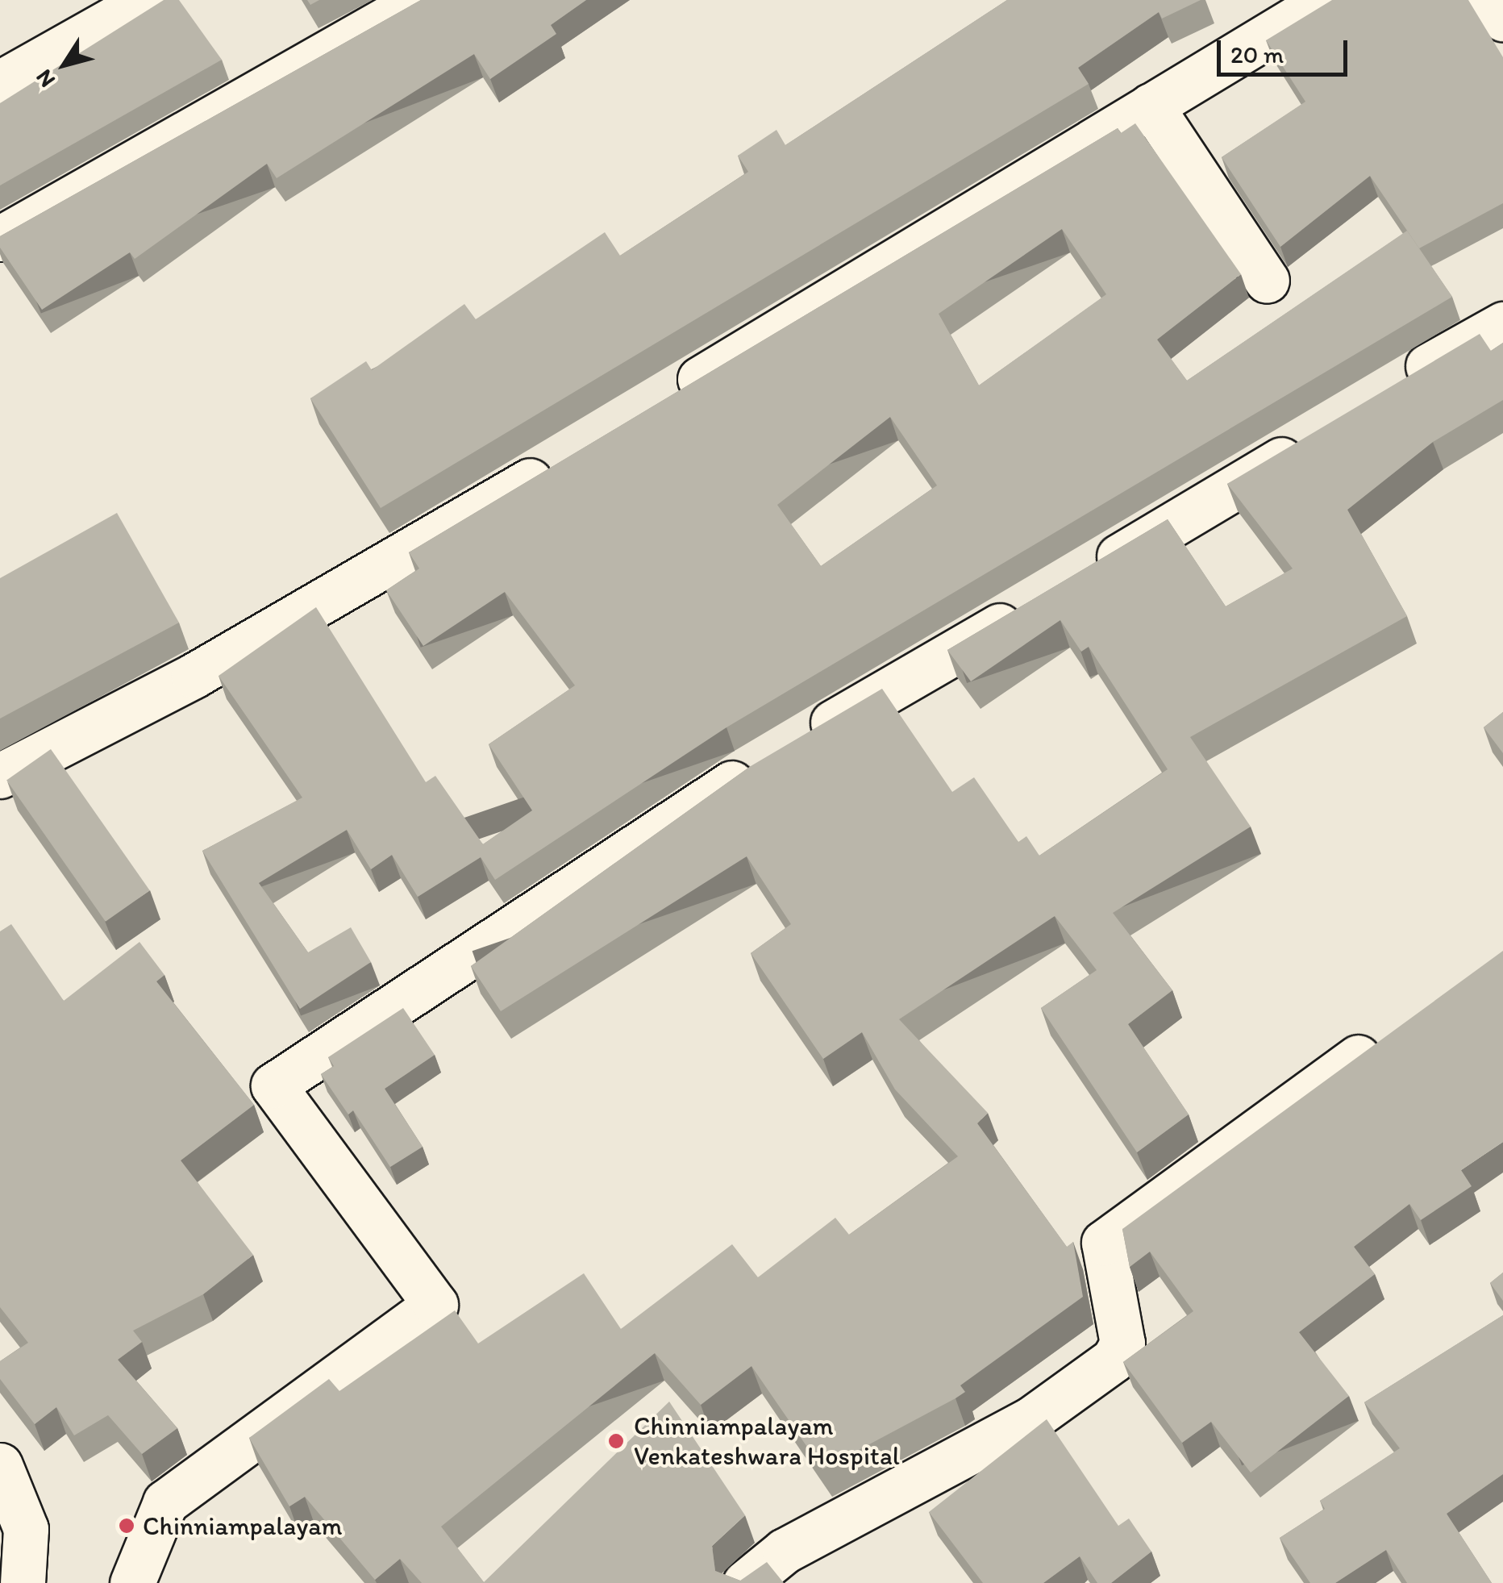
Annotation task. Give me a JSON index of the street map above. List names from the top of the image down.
{
  "places": ["Chinniampalayam Venkateshwara Hospital", "Chinniampalayam"],
  "scale_bar": "20 m",
  "north": "bottom left"
}
